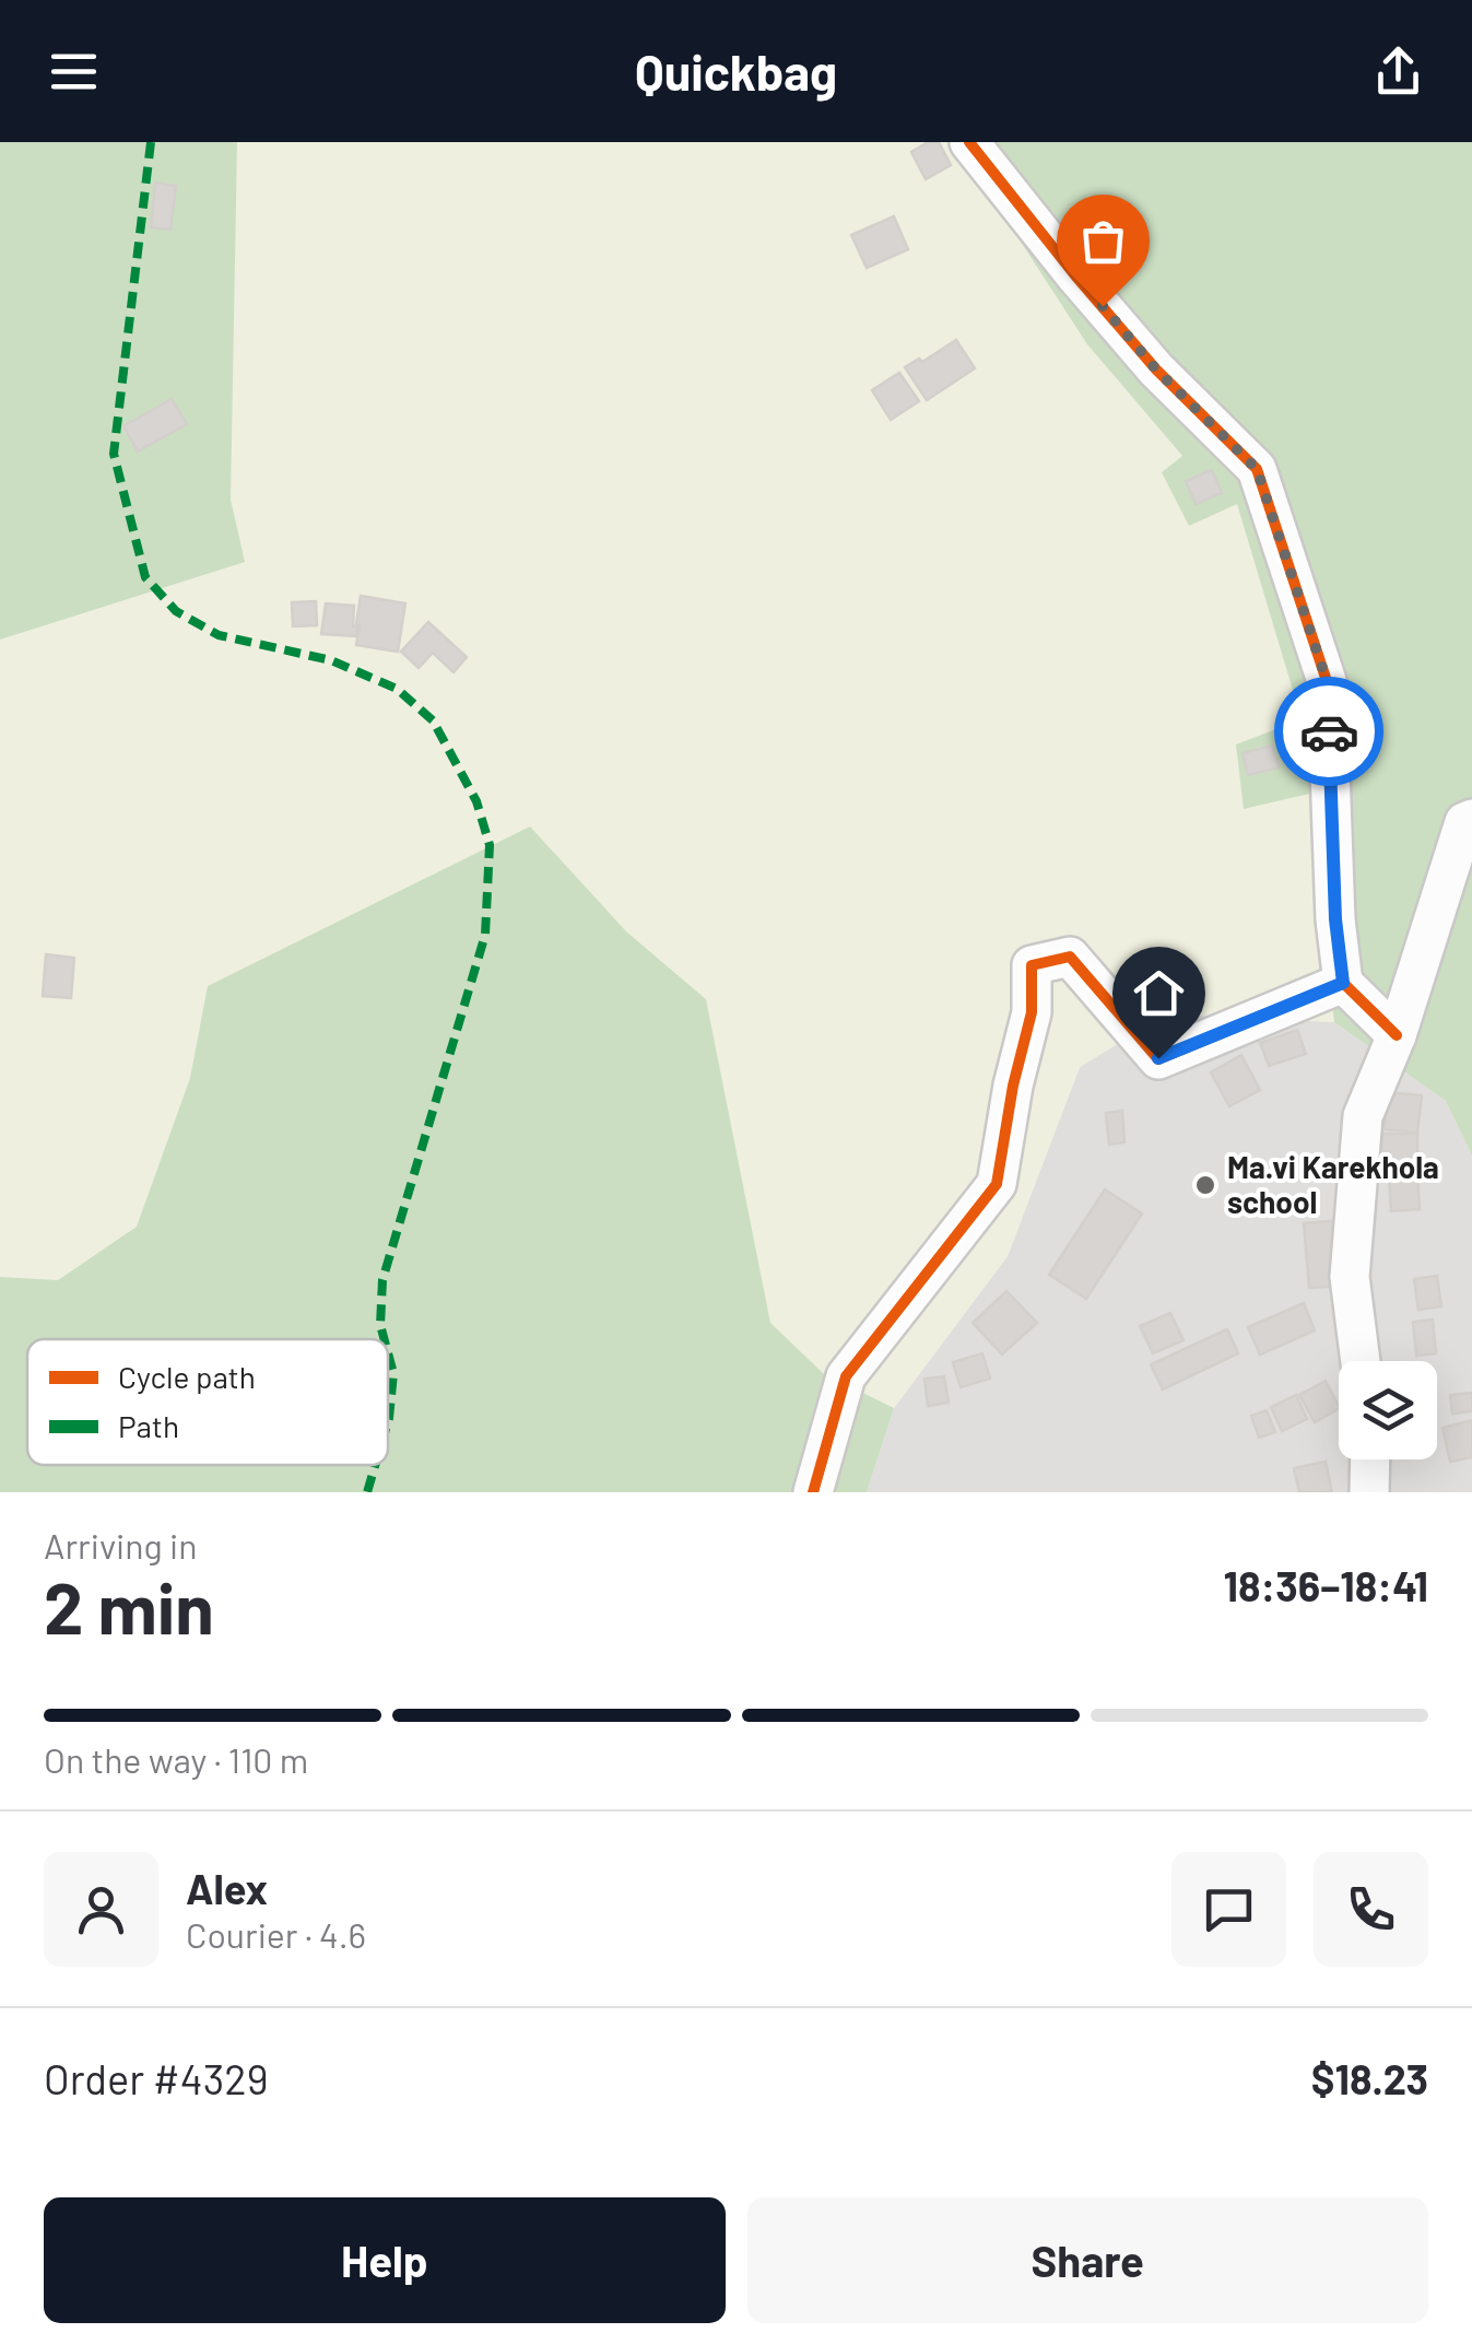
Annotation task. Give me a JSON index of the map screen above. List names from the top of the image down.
{
  "places": ["Ma.vi Karekhola school"],
  "legend": ["Cycle path", "Path"],
  "page": {
    "header": "Quickbag",
    "heading": ["2 min", "Arriving in", "18:36–18:41"],
    "panel": [
      "Alex",
      "Courier · 4.6",
      "Order #4329",
      "$18.23"
    ],
    "bar": "On the way · 110 m",
    "buttons": ["Help", "Share"]
  }
}
